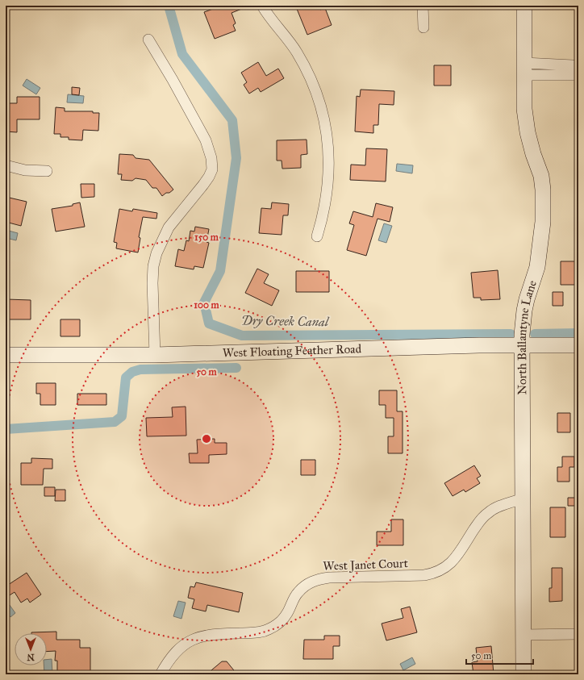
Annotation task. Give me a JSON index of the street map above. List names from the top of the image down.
{
  "streets": {
    "street": ["North Ballantyne Lane", "West Floating Feather Road", "West Janet Court"]
  },
  "crossings": [
    ["North Ballantyne Lane", "West Floating Feather Road"],
    ["North Ballantyne Lane", "West Janet Court"]
  ],
  "water": ["Dry Creek Canal"],
  "scale_bar": "50 m",
  "north": "bottom",
  "rings": ["150 m", "100 m", "50 m"]
}
